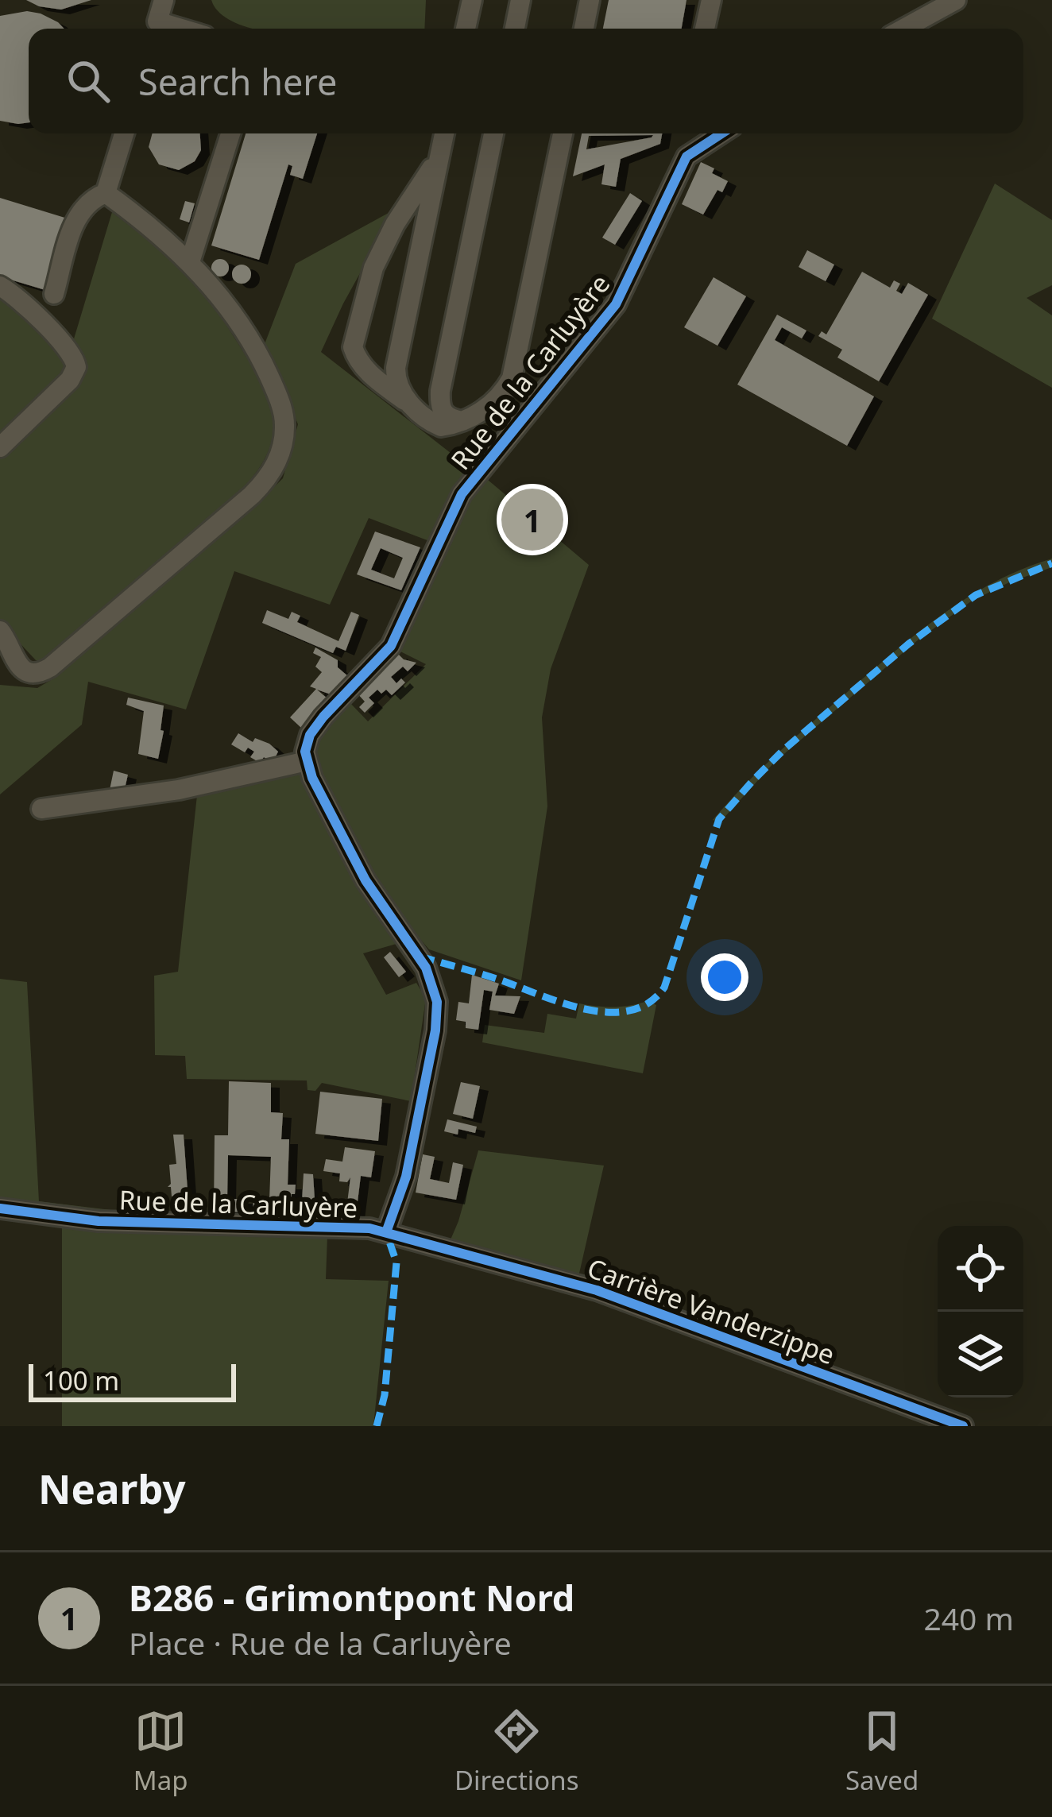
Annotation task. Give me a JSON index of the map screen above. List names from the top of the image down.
{
  "streets": {
    "street": ["Rue de la Carluyère", "Carrière Vanderzippe"]
  },
  "crossings": [
    ["Rue de la Carluyère", "Carrière Vanderzippe"]
  ],
  "scale_bar": "100 m",
  "page": {
    "search": "Search here",
    "pins": "1",
    "scale": "100 m",
    "heading": "Nearby",
    "list": [
      {
        "mark": "1",
        "name": "B286 - Grimontpont Nord",
        "note": "Place · Rue de la Carluyère",
        "value": "240 m"
      }
    ],
    "nav": ["Map", "Directions", "Saved"]
  }
}
